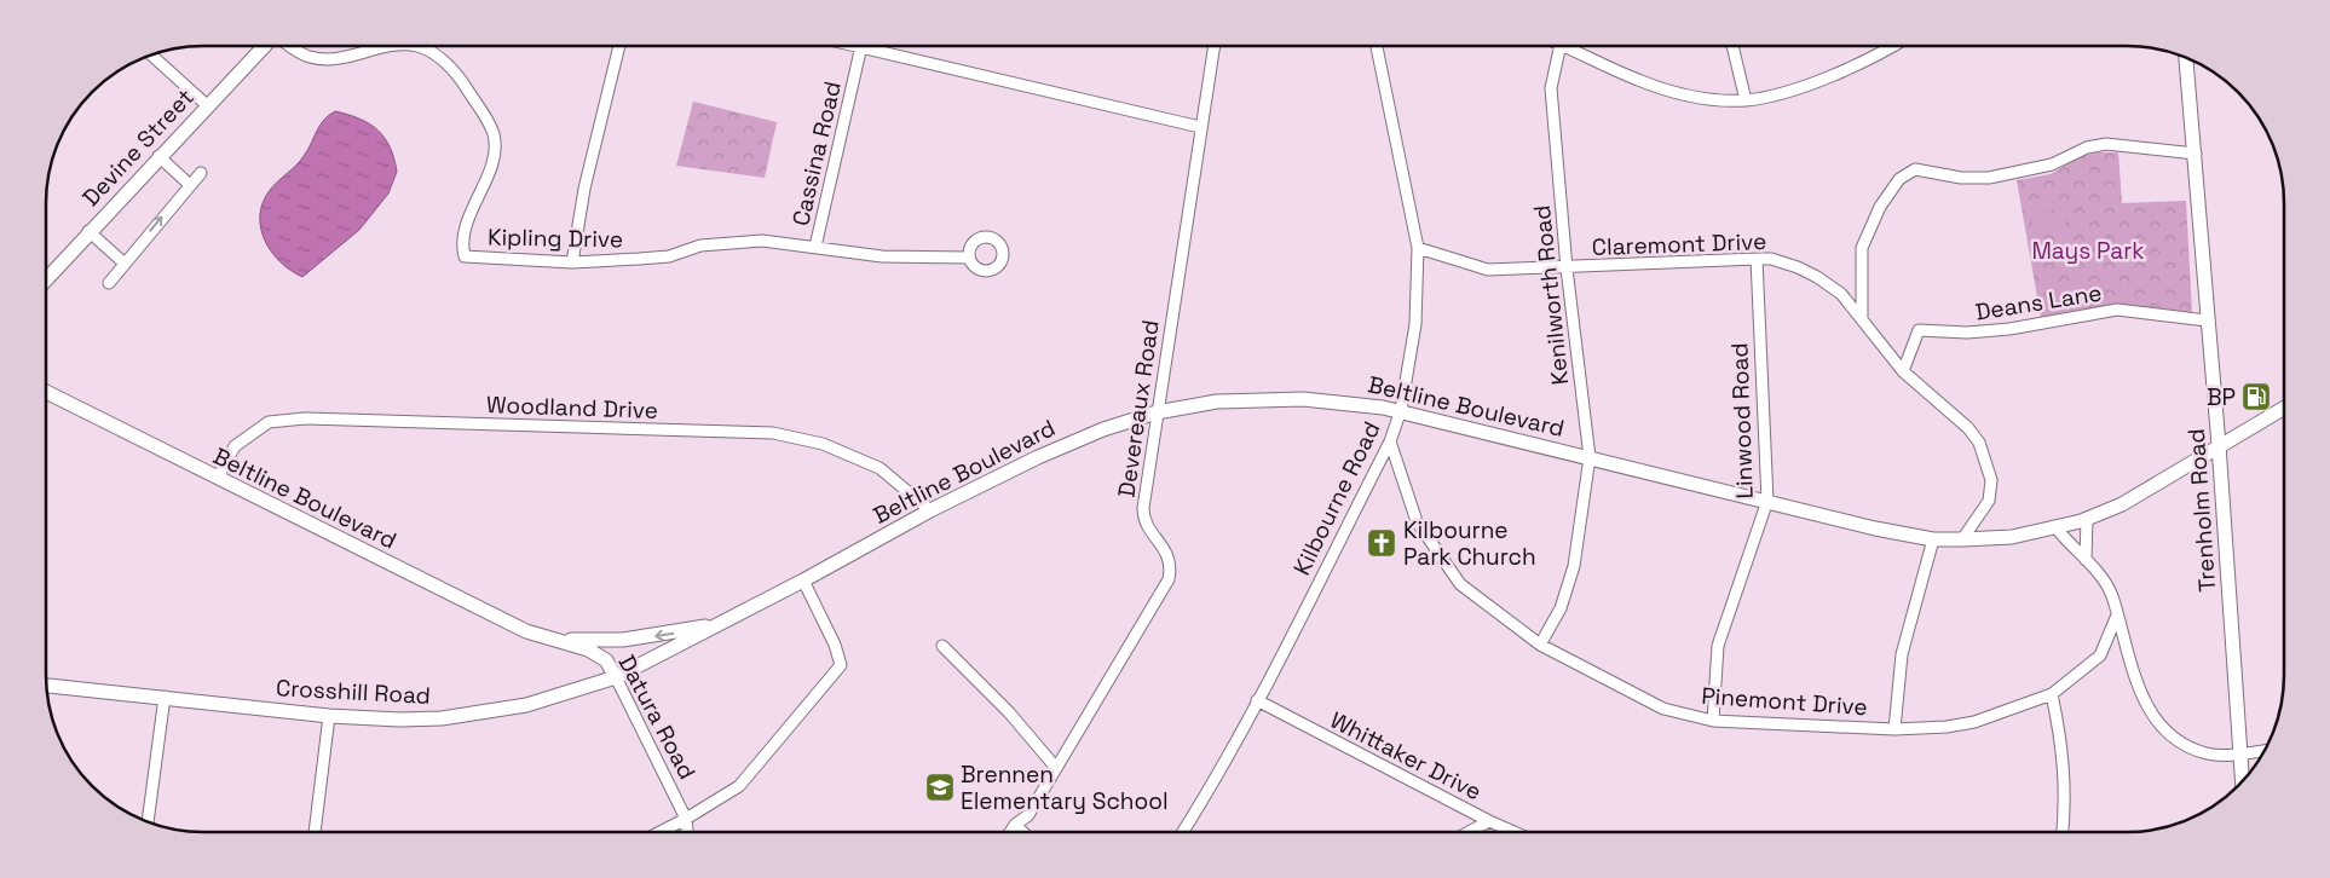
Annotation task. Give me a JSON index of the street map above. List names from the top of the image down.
{
  "streets": {
    "main road": [
      "Devine Street",
      "Beltline Boulevard",
      "Trenholm Road",
      "Crosshill Road",
      "Datura Road"
    ],
    "street": [
      "Cassina Road",
      "Kipling Drive",
      "Claremont Drive",
      "Kenilworth Road",
      "Deans Lane",
      "Woodland Drive",
      "Devereaux Road",
      "Linwood Road",
      "Kilbourne Road",
      "Pinemont Drive",
      "Whittaker Drive"
    ]
  },
  "crossings": [
    ["Cassina Road", "Kipling Drive"],
    ["Claremont Drive", "Kenilworth Road"],
    ["Claremont Drive", "Deans Lane"],
    ["Claremont Drive", "Beltline Boulevard"],
    ["Claremont Drive", "Linwood Road"],
    ["Claremont Drive", "Kilbourne Road"],
    ["Kenilworth Road", "Beltline Boulevard"],
    ["Kenilworth Road", "Pinemont Drive"],
    ["Deans Lane", "Trenholm Road"],
    ["Beltline Boulevard", "Woodland Drive"],
    ["Beltline Boulevard", "Devereaux Road"],
    ["Beltline Boulevard", "Linwood Road"],
    ["Beltline Boulevard", "Kilbourne Road"],
    ["Beltline Boulevard", "Trenholm Road"],
    ["Beltline Boulevard", "Crosshill Road"],
    ["Beltline Boulevard", "Datura Road"],
    ["Linwood Road", "Pinemont Drive"],
    ["Kilbourne Road", "Pinemont Drive"],
    ["Kilbourne Road", "Whittaker Drive"],
    ["Crosshill Road", "Datura Road"]
  ],
  "parks": ["Mays Park"],
  "places": {
    "fuel station": ["BP"],
    "church": ["Kilbourne Park Church"],
    "school or university": ["Brennen Elementary School"]
  }
}
